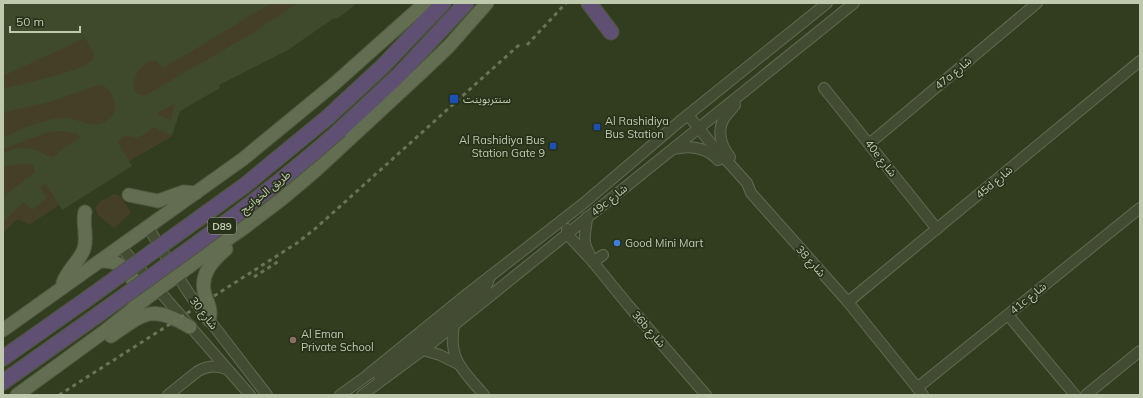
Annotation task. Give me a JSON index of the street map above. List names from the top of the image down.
{
  "streets": {
    "highway": ["طريق الخوانيج", "D89"],
    "street": [
      "47a شارع",
      "40e شارع",
      "45d شارع",
      "49c شارع",
      "شارع 38",
      "41c شارع",
      "شارع 30",
      "36b شارع"
    ]
  },
  "crossings": [
    ["47a شارع", "40e شارع"],
    ["40e شارع", "45d شارع"],
    ["45d شارع", "شارع 38"],
    ["49c شارع", "شارع 38"],
    ["49c شارع", "36b شارع"],
    ["شارع 38", "41c شارع"]
  ],
  "places": {
    "transit": ["سنتربوينت", "Al Rashidiya Bus Station", "Al Rashidiya Bus Station Gate 9"],
    "other": ["Good Mini Mart", "Al Eman Private School"]
  },
  "scale_bar": "50 m"
}
